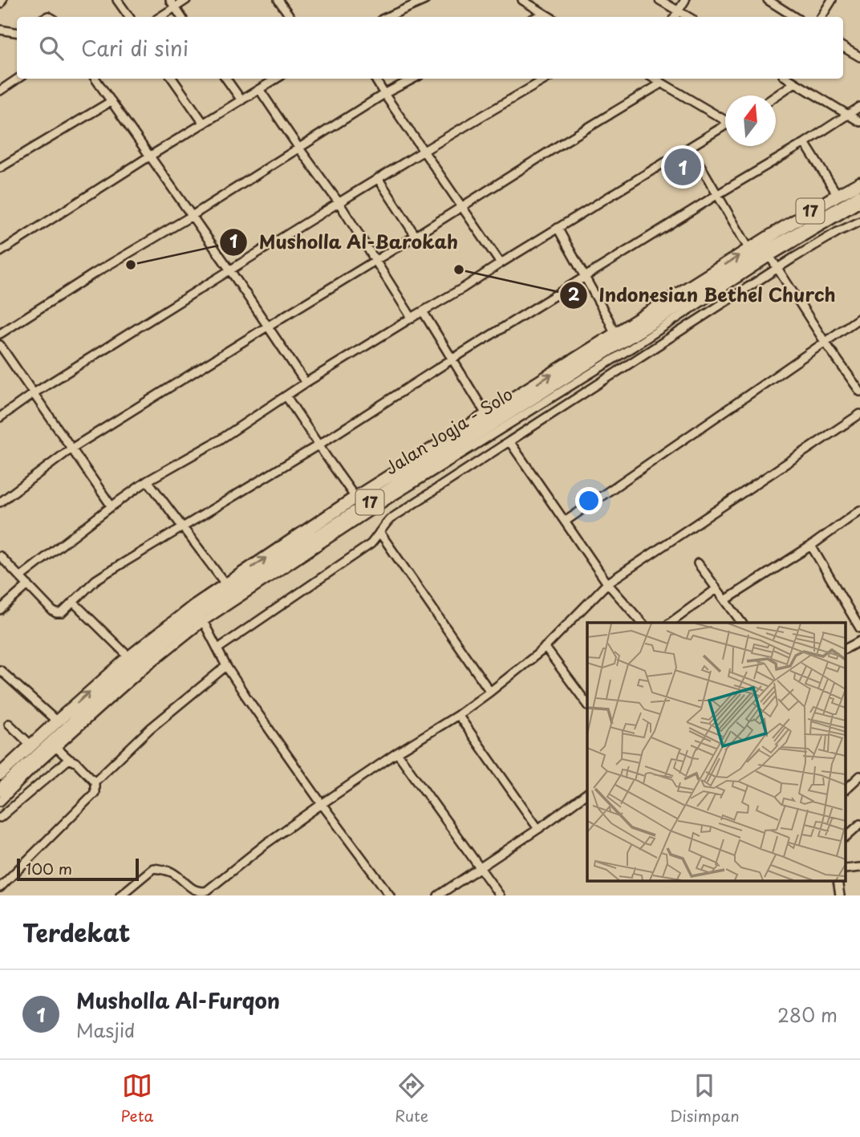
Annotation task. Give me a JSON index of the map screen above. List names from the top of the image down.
{
  "streets": {
    "highway": ["17", "Jalan Jogja - Solo"]
  },
  "places": ["Musholla Al-Barokah", "Indonesian Bethel Church"],
  "scale_bar": "100 m",
  "north": "top",
  "page": {
    "search": "Cari di sini",
    "pins": "1",
    "scale": "100 m",
    "heading": "Terdekat",
    "list": [
      {
        "mark": "1",
        "name": "Musholla Al-Furqon",
        "note": "Masjid",
        "value": "280 m"
      }
    ],
    "nav": ["Peta", "Rute", "Disimpan"]
  }
}
